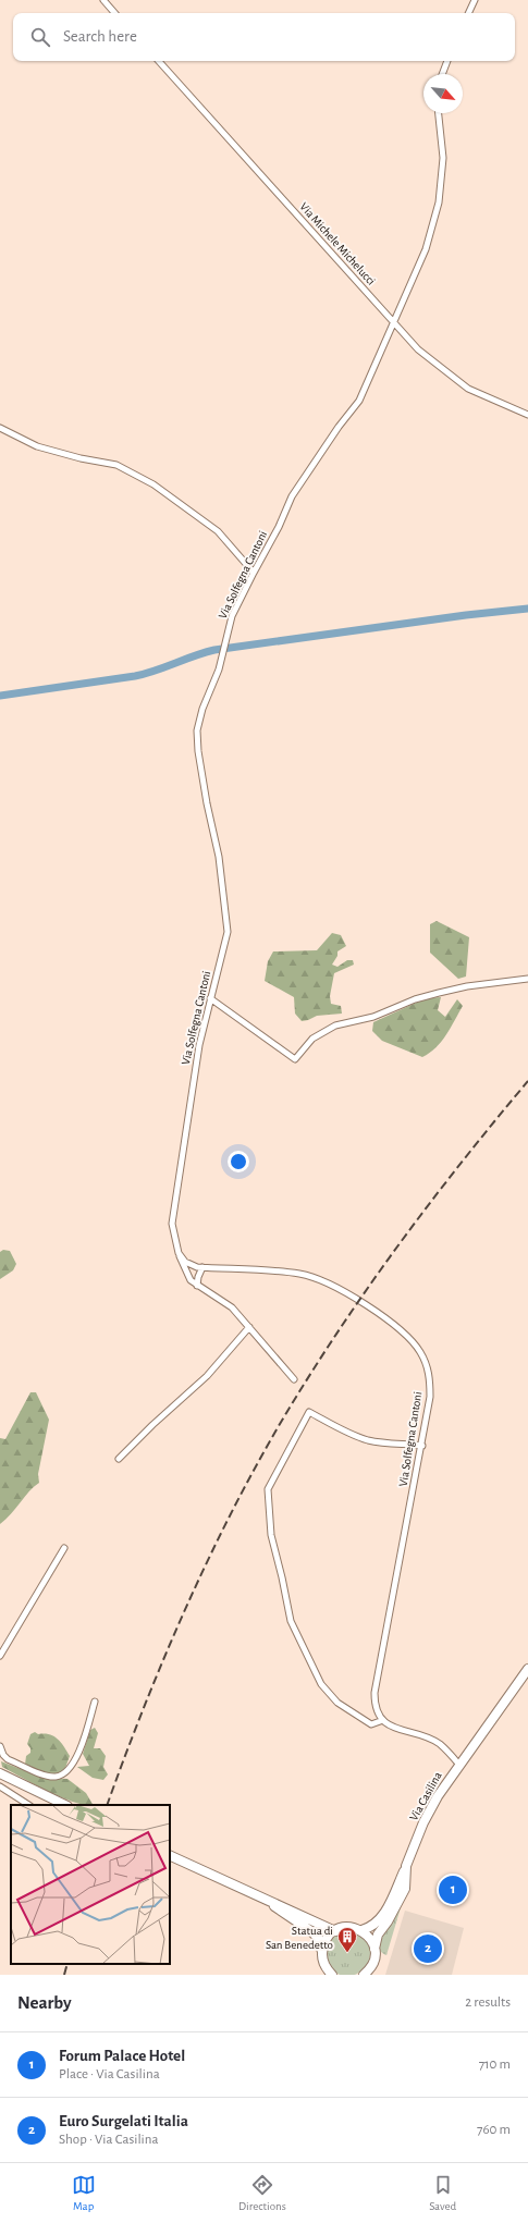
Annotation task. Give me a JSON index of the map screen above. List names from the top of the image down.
{
  "streets": {
    "main road": ["Via Casilina"],
    "street": ["Via Michele Michelucci", "Via Solfegna Cantoni"]
  },
  "crossings": [
    ["Via Michele Michelucci", "Via Solfegna Cantoni"]
  ],
  "places": {
    "building": ["Statua di San Benedetto"]
  },
  "north": "bottom right",
  "page": {
    "search": "Search here",
    "pins": ["1", "2"],
    "heading": ["Nearby", "2 results"],
    "list": [
      {
        "mark": "1",
        "name": "Forum Palace Hotel",
        "note": "Place · Via Casilina",
        "value": "710 m"
      },
      {
        "mark": "2",
        "name": "Euro Surgelati Italia",
        "note": "Shop · Via Casilina",
        "value": "760 m"
      }
    ],
    "nav": ["Map", "Directions", "Saved"]
  }
}
